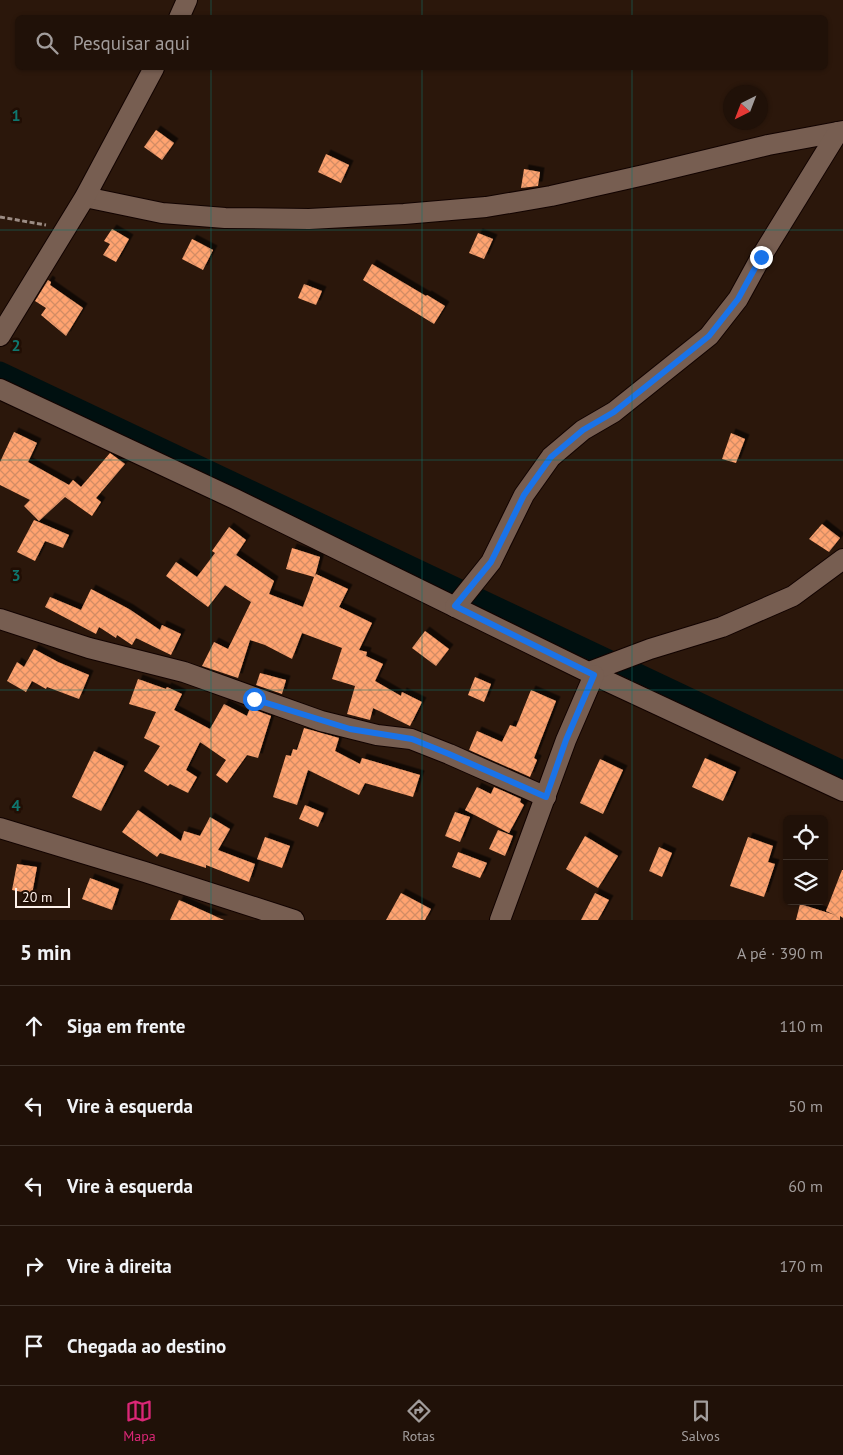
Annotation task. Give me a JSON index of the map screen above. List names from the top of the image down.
{
  "scale_bar": "20 m",
  "north": "bottom left",
  "page": {
    "search": "Pesquisar aqui",
    "scale": "20 m",
    "heading": ["5 min", "A pé · 390 m"],
    "list": [
      ["Siga em frente", "110 m"],
      ["Vire à esquerda", "50 m"],
      ["Vire à esquerda", "60 m"],
      ["Vire à direita", "170 m"],
      "Chegada ao destino"
    ],
    "nav": ["Mapa", "Rotas", "Salvos"]
  },
  "grid": {
    "rows": [
      "1",
      "2",
      "3",
      "4"
    ]
  }
}
